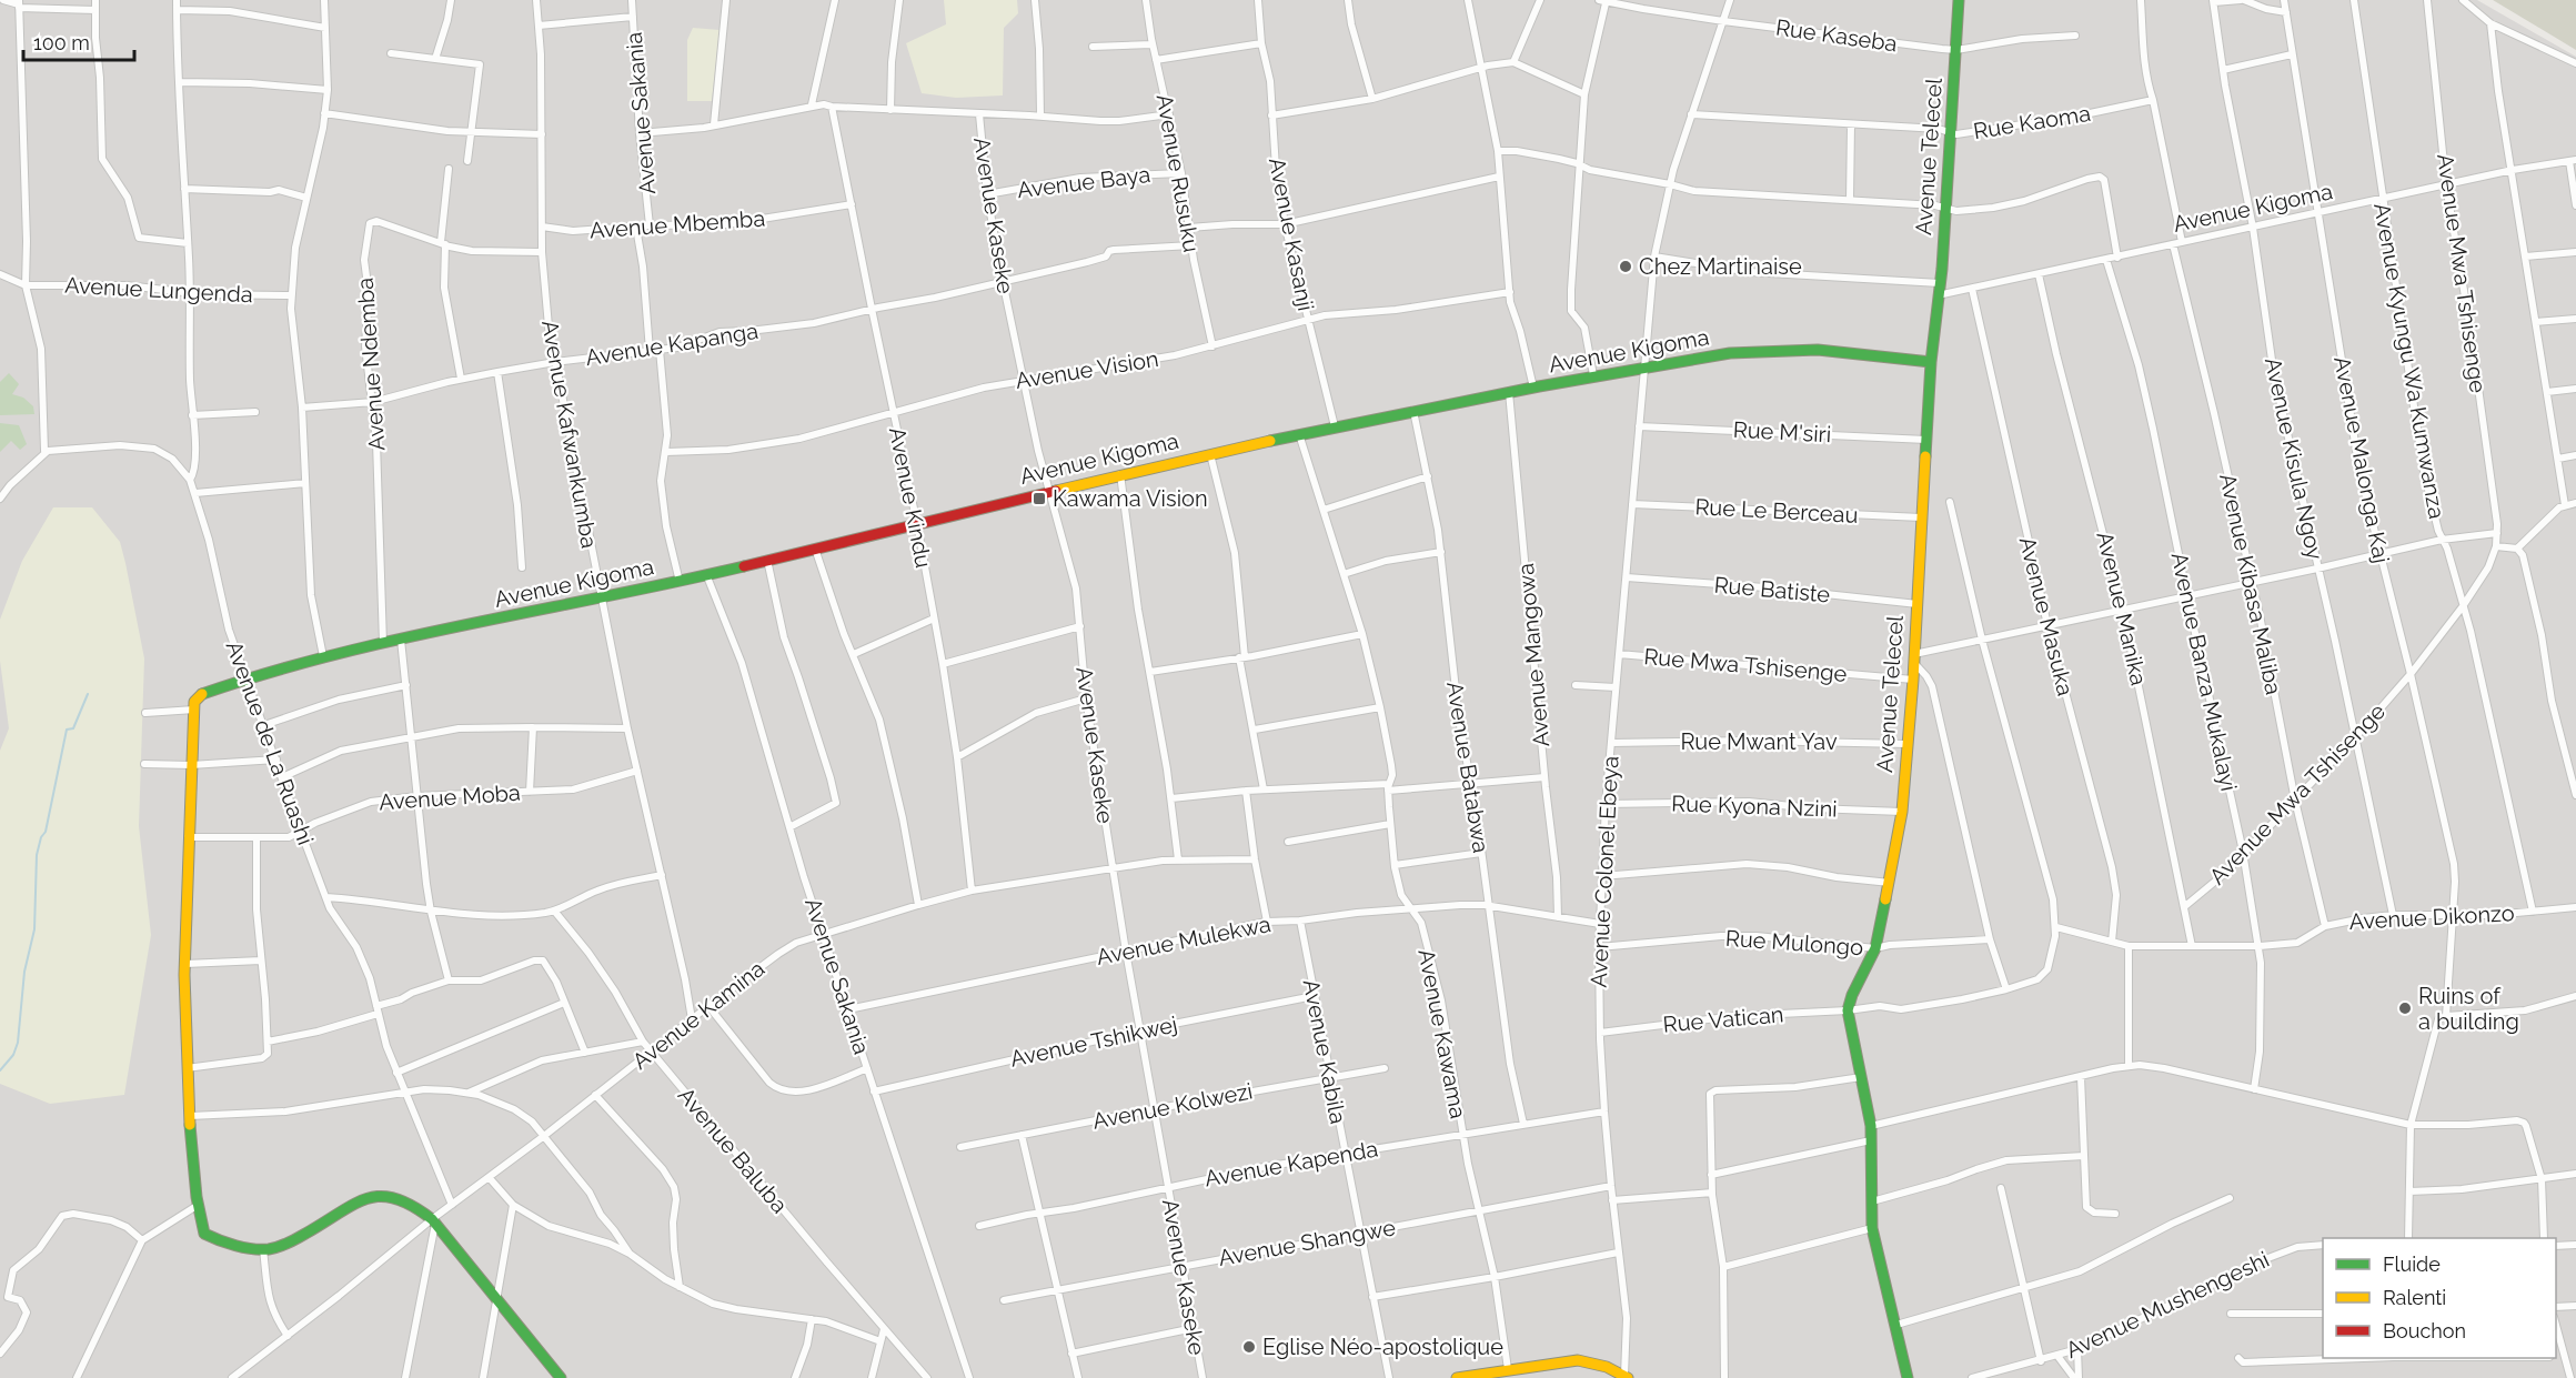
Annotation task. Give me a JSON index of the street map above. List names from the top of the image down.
{
  "streets": {
    "street": [
      "Rue Kaseba",
      "Avenue Sakania",
      "Rue Kaoma",
      "Avenue Telecel",
      "Avenue Rusuku",
      "Avenue Baya",
      "Avenue Kigoma",
      "Avenue Kaseke",
      "Avenue Mbemba",
      "Avenue Kasanji",
      "Avenue Mwa Tshisenge",
      "Avenue Lungenda",
      "Avenue Kapanga",
      "Avenue Kyungu Wa Kumwanza",
      "Avenue Ndemba",
      "Avenue Vision",
      "Rue M'siri",
      "Avenue Kafwankumba",
      "Avenue Kisula Ngoy",
      "Avenue Malonga Kaj",
      "Avenue Kindu",
      "Rue Le Berceau",
      "Avenue Kibasa Maliba",
      "Rue Batiste",
      "Avenue Manika",
      "Avenue Masuka",
      "Avenue Mangowa",
      "Rue Mwa Tshisenge",
      "Avenue Banza Mukalayi",
      "Rue Mwant Yav",
      "Avenue de La Ruashi",
      "Avenue Batabwa",
      "Avenue Moba",
      "Rue Kyona Nzini",
      "Avenue Colonel Ebeya",
      "Avenue Dikonzo",
      "Avenue Mulekwa",
      "Rue Mulongo",
      "Avenue Kamina",
      "Rue Vatican",
      "Avenue Kawama",
      "Avenue Tshikwej",
      "Avenue Kabila",
      "Avenue Kolwezi",
      "Avenue Baluba",
      "Avenue Kapenda",
      "Avenue Shangwe",
      "Avenue Mushengeshi"
    ]
  },
  "crossings": [
    ["Rue Kaseba", "Avenue Telecel"],
    ["Rue Kaseba", "Avenue Colonel Ebeya"],
    ["Avenue Sakania", "Avenue Kigoma"],
    ["Avenue Sakania", "Avenue Mbemba"],
    ["Avenue Sakania", "Avenue Kapanga"],
    ["Avenue Sakania", "Avenue Mulekwa"],
    ["Avenue Sakania", "Avenue Kamina"],
    ["Avenue Sakania", "Avenue Tshikwej"],
    ["Rue Kaoma", "Avenue Telecel"],
    ["Rue Kaoma", "Avenue Colonel Ebeya"],
    ["Avenue Telecel", "Avenue Kigoma"],
    ["Avenue Telecel", "Rue M'siri"],
    ["Avenue Telecel", "Rue Le Berceau"],
    ["Avenue Telecel", "Rue Batiste"],
    ["Avenue Telecel", "Rue Mwa Tshisenge"],
    ["Avenue Telecel", "Rue Mwant Yav"],
    ["Avenue Telecel", "Rue Kyona Nzini"],
    ["Avenue Telecel", "Rue Mulongo"],
    ["Avenue Telecel", "Rue Vatican"],
    ["Avenue Rusuku", "Avenue Baya"],
    ["Avenue Rusuku", "Avenue Kapanga"],
    ["Avenue Rusuku", "Avenue Vision"],
    ["Avenue Baya", "Avenue Kaseke"],
    ["Avenue Kigoma", "Avenue Kaseke"],
    ["Avenue Kigoma", "Avenue Kasanji"],
    ["Avenue Kigoma", "Avenue Mwa Tshisenge"],
    ["Avenue Kigoma", "Avenue Kyungu Wa Kumwanza"],
    ["Avenue Kigoma", "Avenue Ndemba"],
    ["Avenue Kigoma", "Avenue Kafwankumba"],
    ["Avenue Kigoma", "Avenue Kisula Ngoy"],
    ["Avenue Kigoma", "Avenue Malonga Kaj"],
    ["Avenue Kigoma", "Avenue Kindu"],
    ["Avenue Kigoma", "Avenue Kibasa Maliba"],
    ["Avenue Kigoma", "Avenue Manika"],
    ["Avenue Kigoma", "Avenue Masuka"],
    ["Avenue Kigoma", "Avenue Mangowa"],
    ["Avenue Kigoma", "Avenue Banza Mukalayi"],
    ["Avenue Kigoma", "Avenue de La Ruashi"],
    ["Avenue Kigoma", "Avenue Batabwa"],
    ["Avenue Kigoma", "Avenue Colonel Ebeya"],
    ["Avenue Kigoma", "Avenue Kawama"],
    ["Avenue Kaseke", "Avenue Kapanga"],
    ["Avenue Kaseke", "Avenue Vision"],
    ["Avenue Kaseke", "Avenue Mulekwa"],
    ["Avenue Kaseke", "Avenue Kamina"],
    ["Avenue Kaseke", "Avenue Tshikwej"],
    ["Avenue Kaseke", "Avenue Kolwezi"],
    ["Avenue Kaseke", "Avenue Kapenda"],
    ["Avenue Kaseke", "Avenue Shangwe"],
    ["Avenue Mbemba", "Avenue Kafwankumba"],
    ["Avenue Mbemba", "Avenue Kindu"],
    ["Avenue Kasanji", "Avenue Vision"],
    ["Avenue Mwa Tshisenge", "Avenue Kyungu Wa Kumwanza"],
    ["Avenue Mwa Tshisenge", "Avenue Kisula Ngoy"],
    ["Avenue Mwa Tshisenge", "Avenue Malonga Kaj"],
    ["Avenue Mwa Tshisenge", "Avenue Kibasa Maliba"],
    ["Avenue Mwa Tshisenge", "Avenue Manika"],
    ["Avenue Mwa Tshisenge", "Avenue Banza Mukalayi"],
    ["Avenue Kapanga", "Avenue Ndemba"],
    ["Avenue Kapanga", "Avenue Kafwankumba"],
    ["Avenue Kapanga", "Avenue Kindu"],
    ["Avenue Kyungu Wa Kumwanza", "Avenue Dikonzo"],
    ["Avenue Ndemba", "Avenue Kafwankumba"],
    ["Avenue Vision", "Avenue Kindu"],
    ["Rue M'siri", "Avenue Colonel Ebeya"],
    ["Avenue Kafwankumba", "Avenue Moba"],
    ["Avenue Kafwankumba", "Avenue Kamina"],
    ["Avenue Kisula Ngoy", "Avenue Dikonzo"],
    ["Avenue Malonga Kaj", "Avenue Dikonzo"],
    ["Avenue Kindu", "Avenue Kamina"],
    ["Rue Le Berceau", "Avenue Colonel Ebeya"],
    ["Avenue Kibasa Maliba", "Avenue Dikonzo"],
    ["Rue Batiste", "Avenue Colonel Ebeya"],
    ["Avenue Manika", "Avenue Dikonzo"],
    ["Avenue Masuka", "Avenue Dikonzo"],
    ["Avenue Mangowa", "Avenue Mulekwa"],
    ["Rue Mwa Tshisenge", "Avenue Colonel Ebeya"],
    ["Avenue Banza Mukalayi", "Avenue Dikonzo"],
    ["Rue Mwant Yav", "Avenue Colonel Ebeya"],
    ["Avenue de La Ruashi", "Avenue Moba"],
    ["Avenue de La Ruashi", "Avenue Kamina"],
    ["Avenue Batabwa", "Avenue Mulekwa"],
    ["Avenue Batabwa", "Avenue Kapenda"],
    ["Rue Kyona Nzini", "Avenue Colonel Ebeya"],
    ["Avenue Colonel Ebeya", "Avenue Mulekwa"],
    ["Avenue Colonel Ebeya", "Rue Mulongo"],
    ["Avenue Colonel Ebeya", "Rue Vatican"],
    ["Avenue Colonel Ebeya", "Avenue Kapenda"],
    ["Avenue Colonel Ebeya", "Avenue Shangwe"],
    ["Avenue Dikonzo", "Rue Vatican"],
    ["Avenue Mulekwa", "Avenue Kawama"],
    ["Avenue Mulekwa", "Avenue Kabila"],
    ["Avenue Kamina", "Avenue Baluba"],
    ["Avenue Kawama", "Avenue Kapenda"],
    ["Avenue Kawama", "Avenue Shangwe"],
    ["Avenue Tshikwej", "Avenue Kabila"],
    ["Avenue Kabila", "Avenue Kolwezi"],
    ["Avenue Kabila", "Avenue Kapenda"],
    ["Avenue Kabila", "Avenue Shangwe"]
  ],
  "places": {
    "other": ["Chez Martinaise", "Ruins of a building", "Eglise Néo-apostolique"],
    "transit": ["Kawama Vision"]
  },
  "legend": ["Fluide", "Ralenti", "Bouchon"],
  "scale_bar": "100 m"
}
